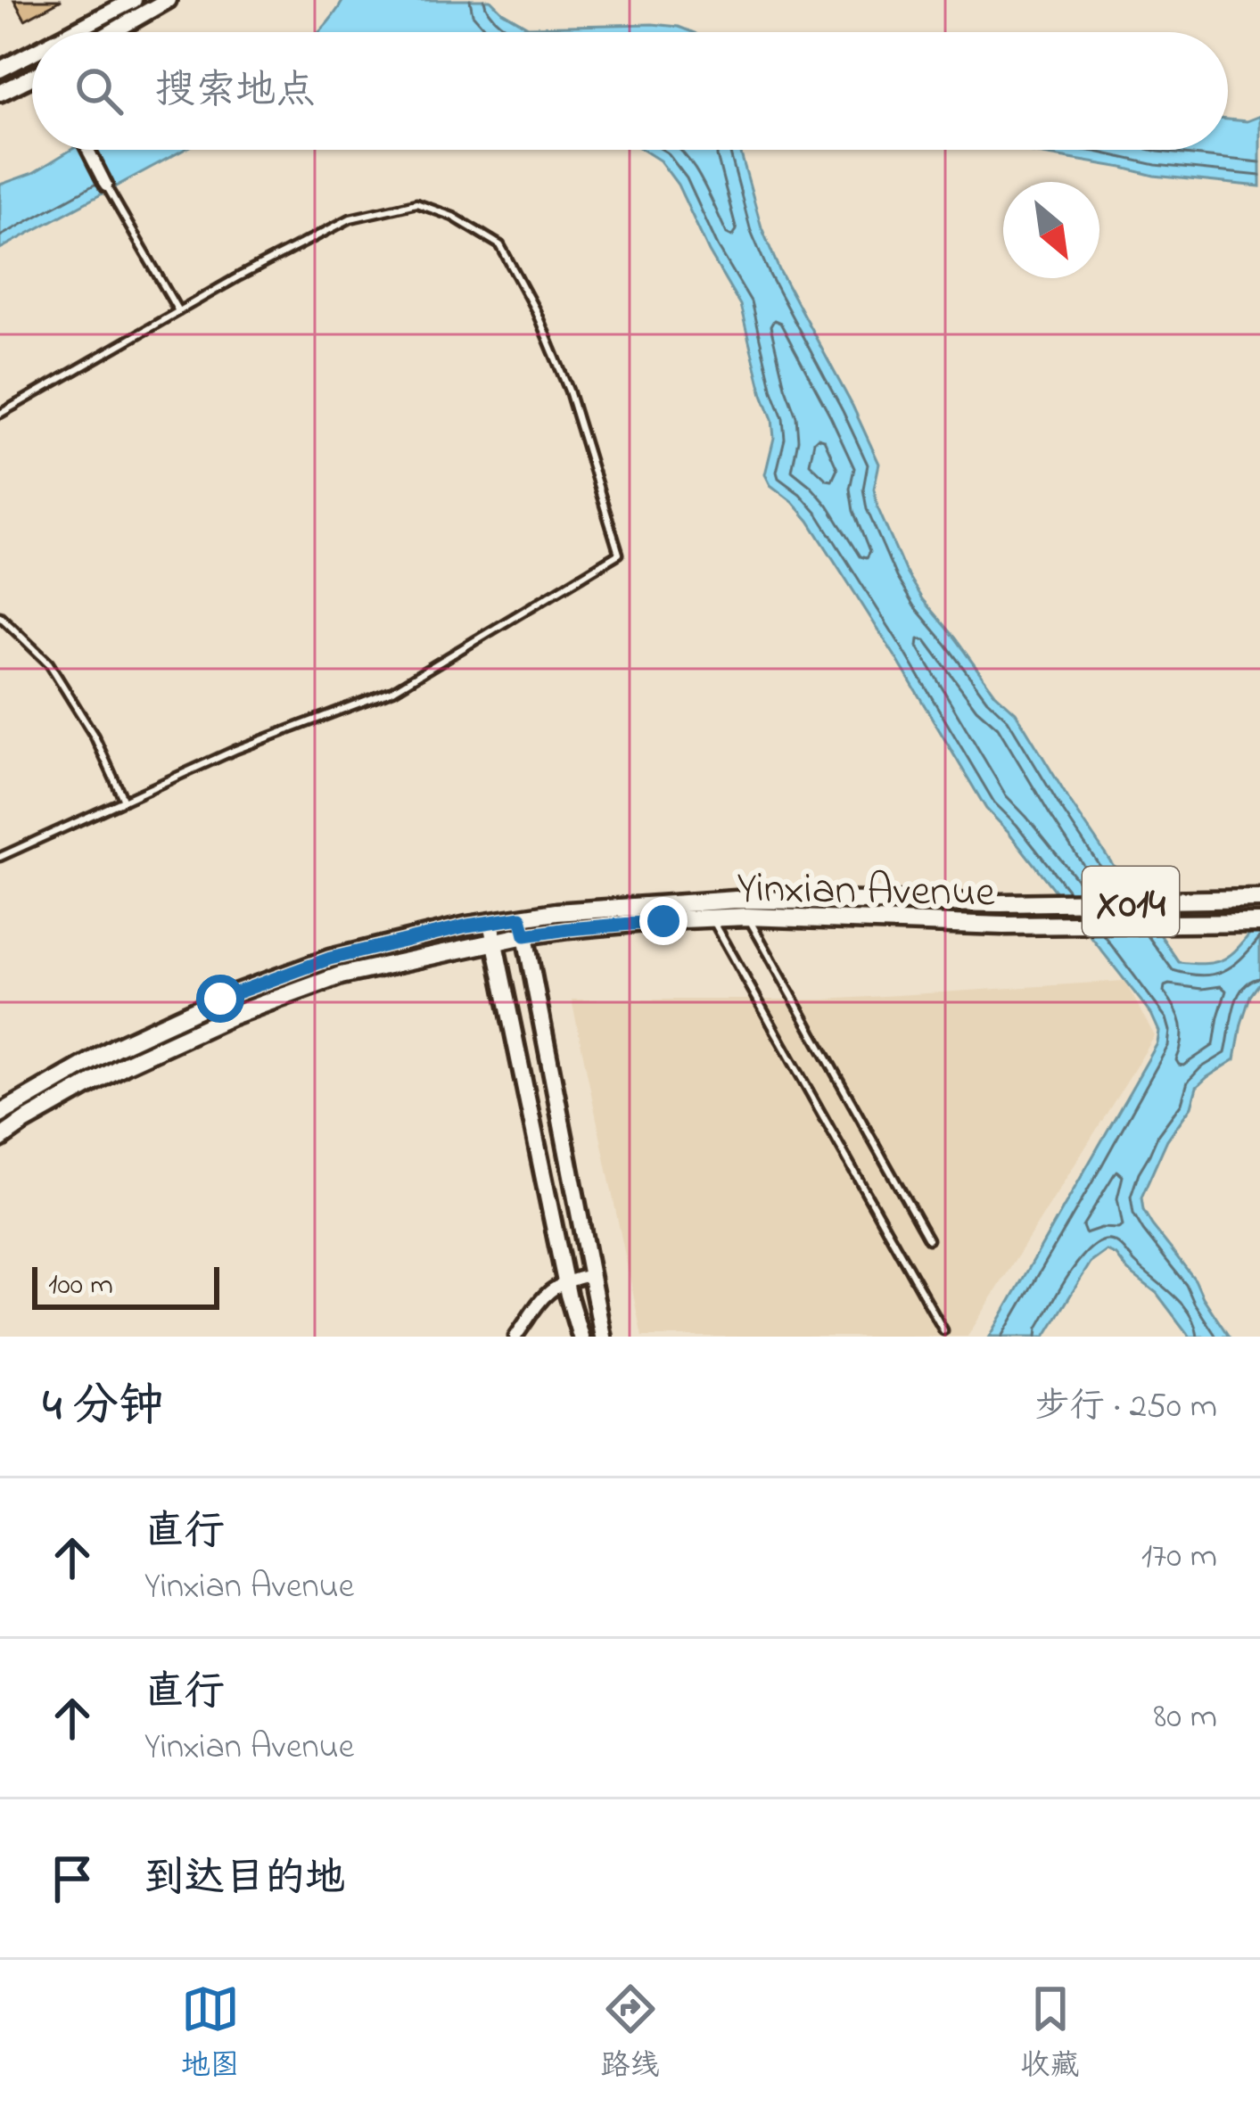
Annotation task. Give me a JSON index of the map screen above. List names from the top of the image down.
{
  "streets": {
    "main road": ["Yinxian Avenue", "X014"]
  },
  "scale_bar": "100 m",
  "north": "bottom right",
  "page": {
    "search": "搜索地点",
    "scale": "100 m",
    "heading": ["4 分钟", "步行 · 250 m"],
    "list": [
      ["直行", "Yinxian Avenue", "170 m"],
      ["直行", "Yinxian Avenue", "80 m"],
      "到达目的地"
    ],
    "nav": ["地图", "路线", "收藏"]
  }
}
